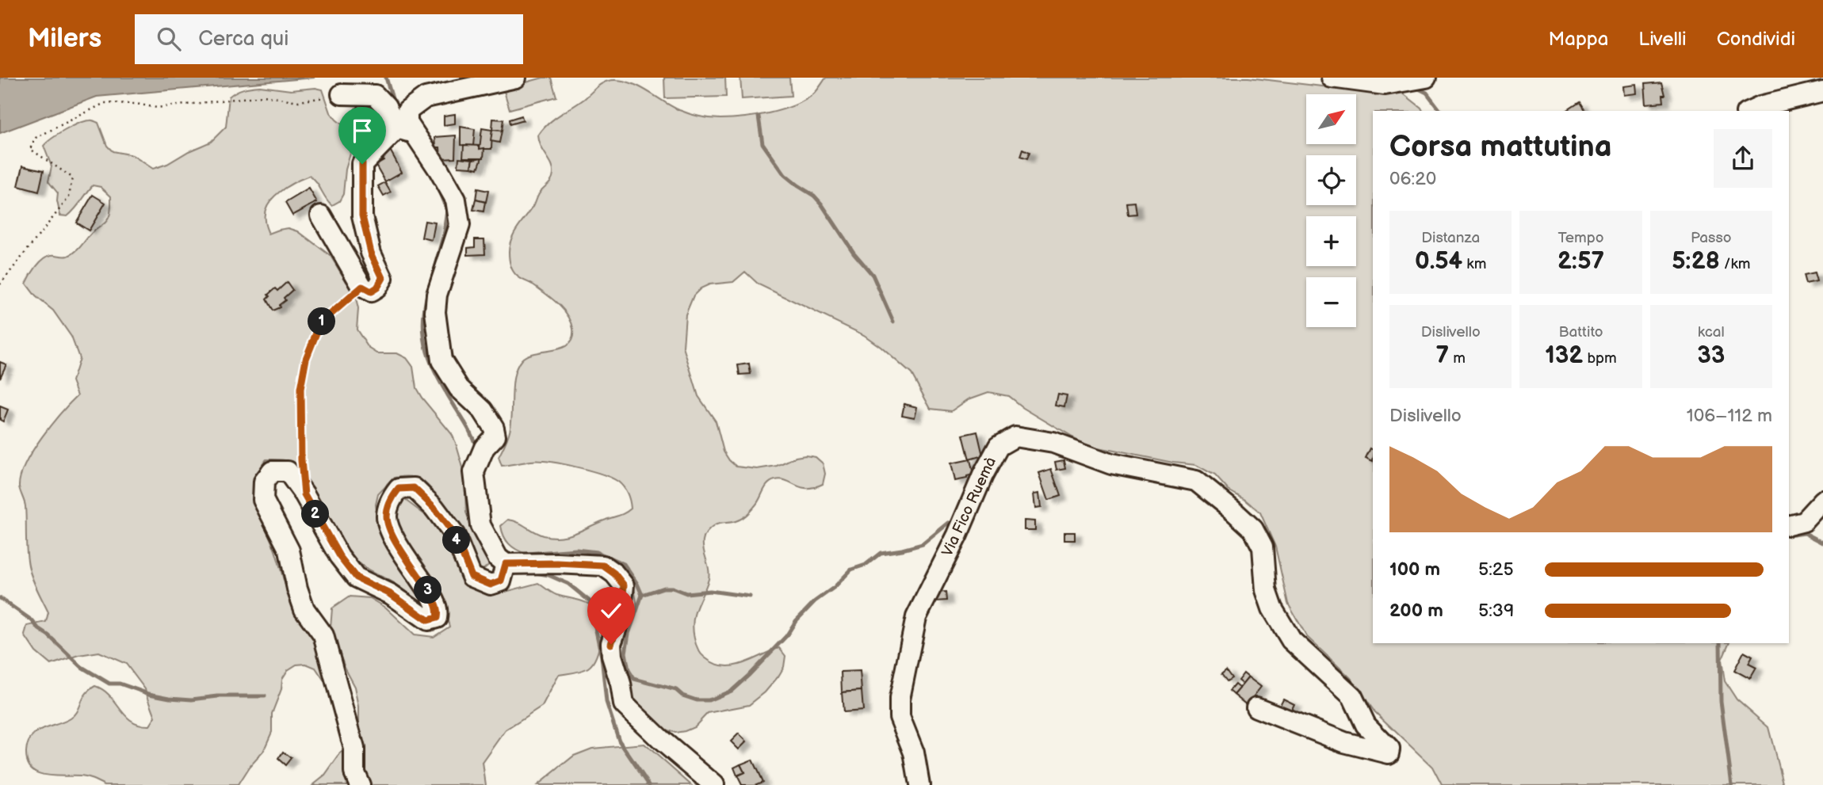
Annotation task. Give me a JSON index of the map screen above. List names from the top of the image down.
{
  "streets": {
    "street": ["Via Fico Ruemà"]
  },
  "north": "top right",
  "page": {
    "header": "Milers",
    "search": "Cerca qui",
    "nav": ["Mappa", "Livelli", "Condividi"],
    "map_buttons": ["+", "−"],
    "heading": ["Corsa mattutina", "06:20"],
    "stats": [
      ["Distanza", "0.54 km"],
      ["Tempo", "2:57"],
      ["Passo", "5:28 /km"],
      ["Dislivello", "7 m"],
      ["Battito", "132 bpm"],
      ["kcal", "33"]
    ],
    "pins": [
      "1",
      "2",
      "4",
      "3"
    ],
    "chart": ["Dislivello", "106–112 m"],
    "list": [
      {
        "name": "100 m",
        "note": "5:25"
      },
      {
        "name": "200 m",
        "note": "5:39"
      }
    ]
  }
}
